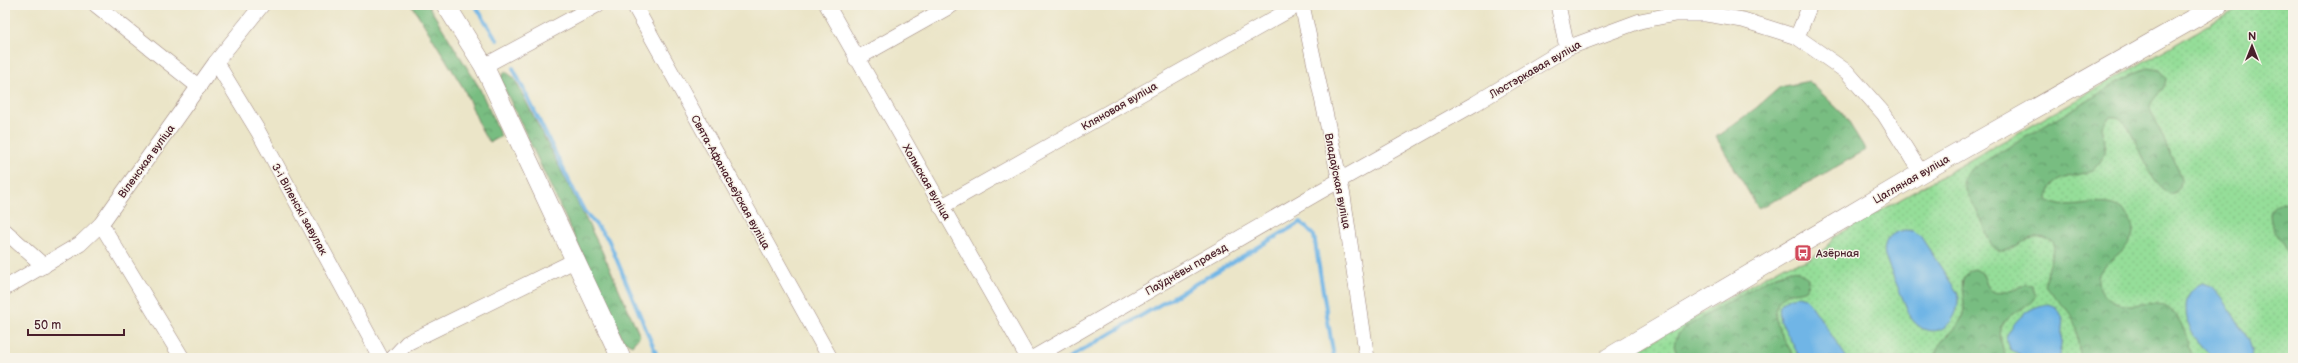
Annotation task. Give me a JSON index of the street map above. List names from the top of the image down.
{
  "streets": {
    "street": [
      "Люстэркавая вуліца",
      "Кляновая вуліца",
      "Віленская вуліца",
      "Цагляная вуліца",
      "Владаўская вуліца",
      "Свята-Афанасьеўская вуліца",
      "Холмская вуліца",
      "3-і Віленскі завулак",
      "Паўднёвы праезд"
    ]
  },
  "crossings": [
    ["Люстэркавая вуліца", "Цагляная вуліца"],
    ["Люстэркавая вуліца", "Владаўская вуліца"],
    ["Люстэркавая вуліца", "Паўднёвы праезд"],
    ["Кляновая вуліца", "Холмская вуліца"],
    ["Віленская вуліца", "3-і Віленскі завулак"],
    ["Владаўская вуліца", "Паўднёвы праезд"]
  ],
  "places": {
    "bus stop": ["Азёрная"]
  },
  "scale_bar": "50 m",
  "north": "top"
}
